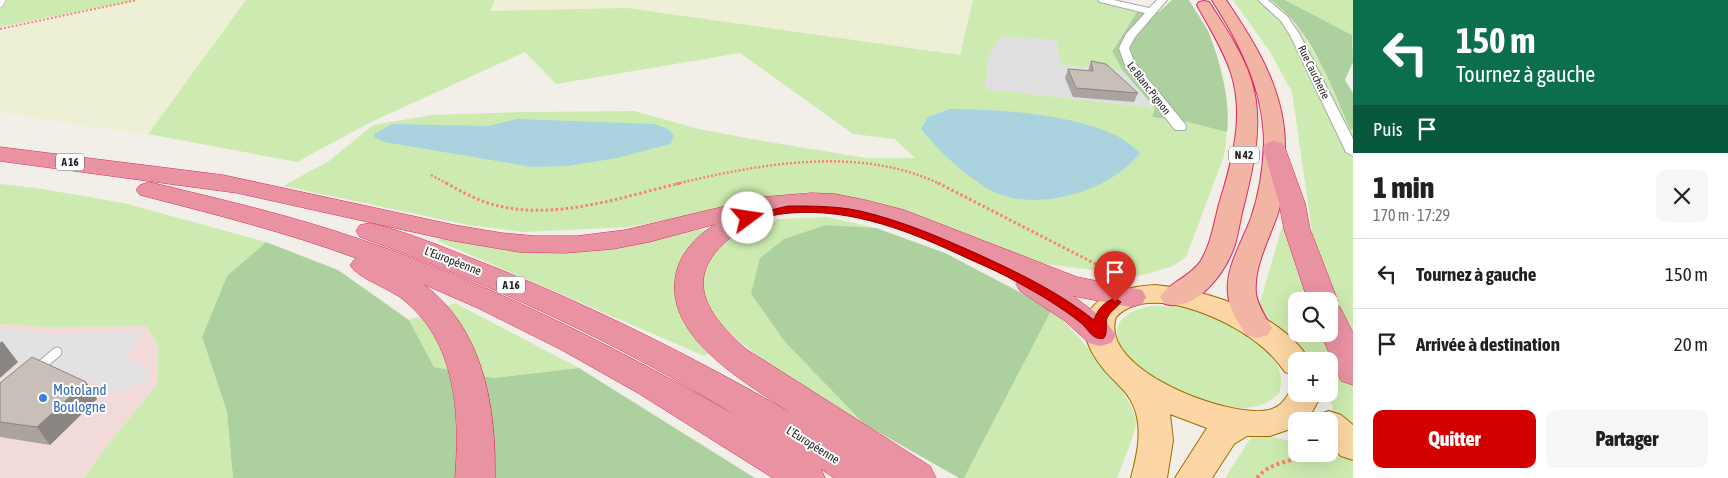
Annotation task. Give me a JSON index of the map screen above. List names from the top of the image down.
{
  "streets": {
    "highway": ["N 42", "A 16", "L'Européenne"],
    "street": ["Rue Caucherie", "Le Blanc Pignon"]
  },
  "places": ["Motoland Boulogne"],
  "page": {
    "turn": ["150 m", "Tournez à gauche"],
    "then": "Puis",
    "heading": ["1 min", "170 m · 17:29"],
    "list": [
      {
        "name": "Tournez à gauche",
        "value": "150 m"
      },
      {
        "name": "Arrivée à destination",
        "value": "20 m"
      }
    ],
    "map_buttons": ["+", "−"],
    "buttons": ["Quitter", "Partager"]
  }
}
